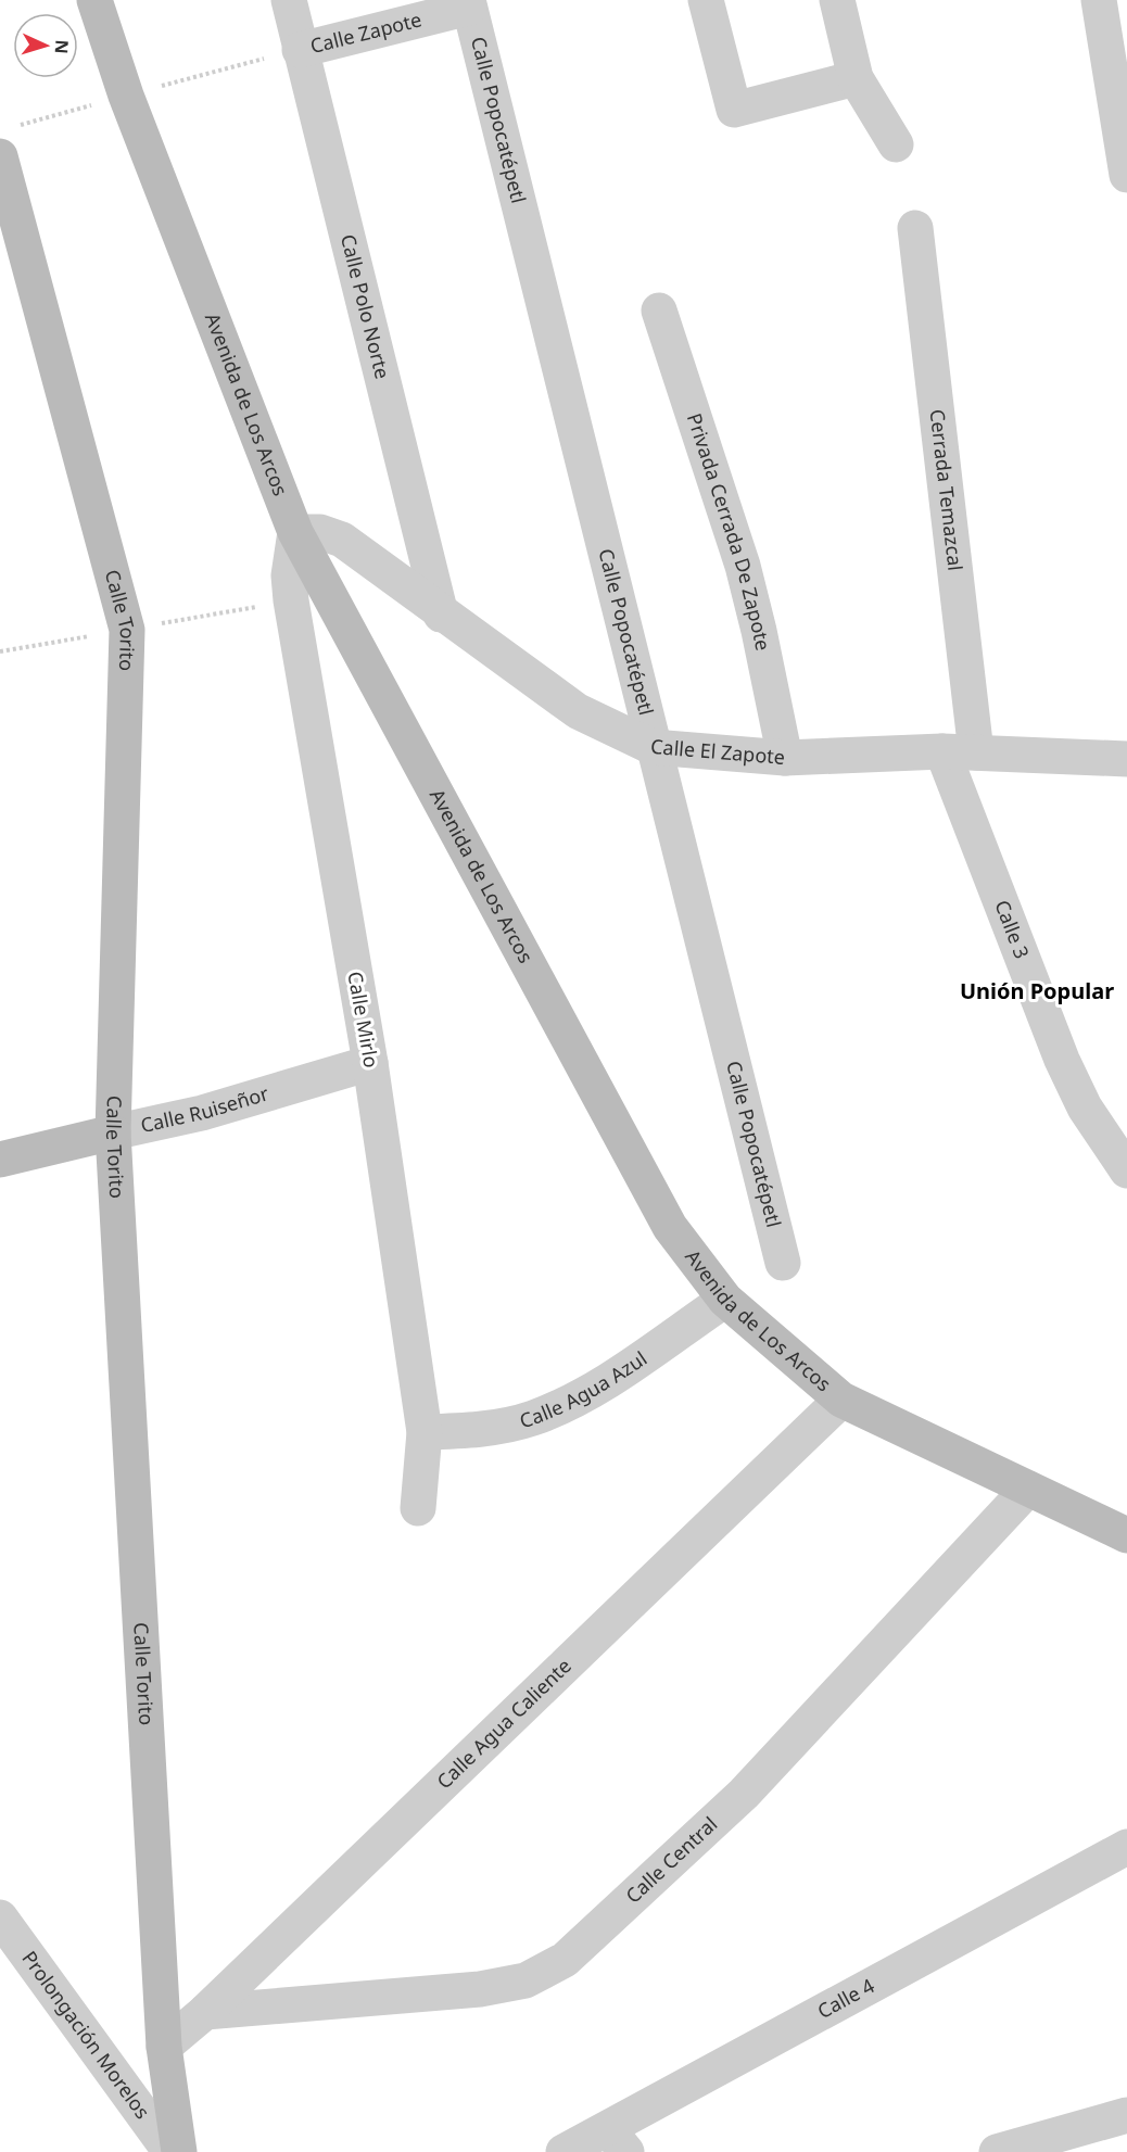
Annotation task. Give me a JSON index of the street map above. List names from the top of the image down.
{
  "streets": {
    "street": [
      "Calle Zapote",
      "Calle Popocatépetl",
      "Calle Polo Norte",
      "Avenida de Los Arcos",
      "Cerrada Temazcal",
      "Privada Cerrada De Zapote",
      "Calle Torito",
      "Calle El Zapote",
      "Calle 3",
      "Calle Mirlo",
      "Calle Ruiseñor",
      "Calle Agua Azul",
      "Calle Agua Caliente",
      "Calle Central",
      "Calle 4",
      "Prolongación Morelos"
    ]
  },
  "crossings": [
    ["Calle Zapote", "Calle Popocatépetl"],
    ["Calle Zapote", "Calle Polo Norte"],
    ["Calle Popocatépetl", "Calle El Zapote"],
    ["Calle Polo Norte", "Calle El Zapote"],
    ["Avenida de Los Arcos", "Calle El Zapote"],
    ["Avenida de Los Arcos", "Calle Mirlo"],
    ["Avenida de Los Arcos", "Calle Agua Azul"],
    ["Avenida de Los Arcos", "Calle Agua Caliente"],
    ["Avenida de Los Arcos", "Calle Central"],
    ["Cerrada Temazcal", "Calle El Zapote"],
    ["Cerrada Temazcal", "Calle 3"],
    ["Privada Cerrada De Zapote", "Calle El Zapote"],
    ["Calle Torito", "Calle Ruiseñor"],
    ["Calle Torito", "Calle Agua Caliente"],
    ["Calle El Zapote", "Calle 3"],
    ["Calle El Zapote", "Calle Mirlo"],
    ["Calle Mirlo", "Calle Ruiseñor"],
    ["Calle Mirlo", "Calle Agua Azul"],
    ["Calle Agua Caliente", "Calle Central"]
  ],
  "districts": ["Unión Popular"],
  "north": "right"
}
